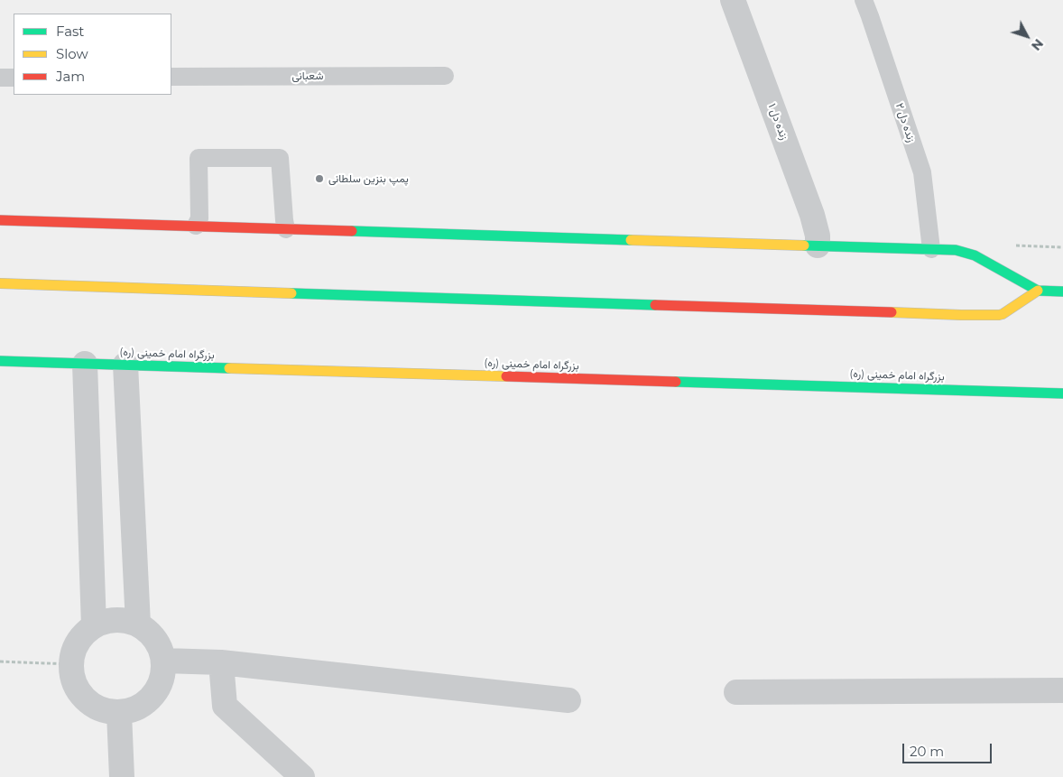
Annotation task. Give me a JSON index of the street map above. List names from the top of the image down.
{
  "streets": {
    "highway": ["بزرگراه امام خمینی (ره)"],
    "street": ["زنده دل ۱"],
    "lane": ["شعبانی", "زنده دل ۲"]
  },
  "places": ["پمپ بنزین سلطانی"],
  "legend": ["Fast", "Slow", "Jam"],
  "scale_bar": "20 m",
  "north": "bottom right"
}
